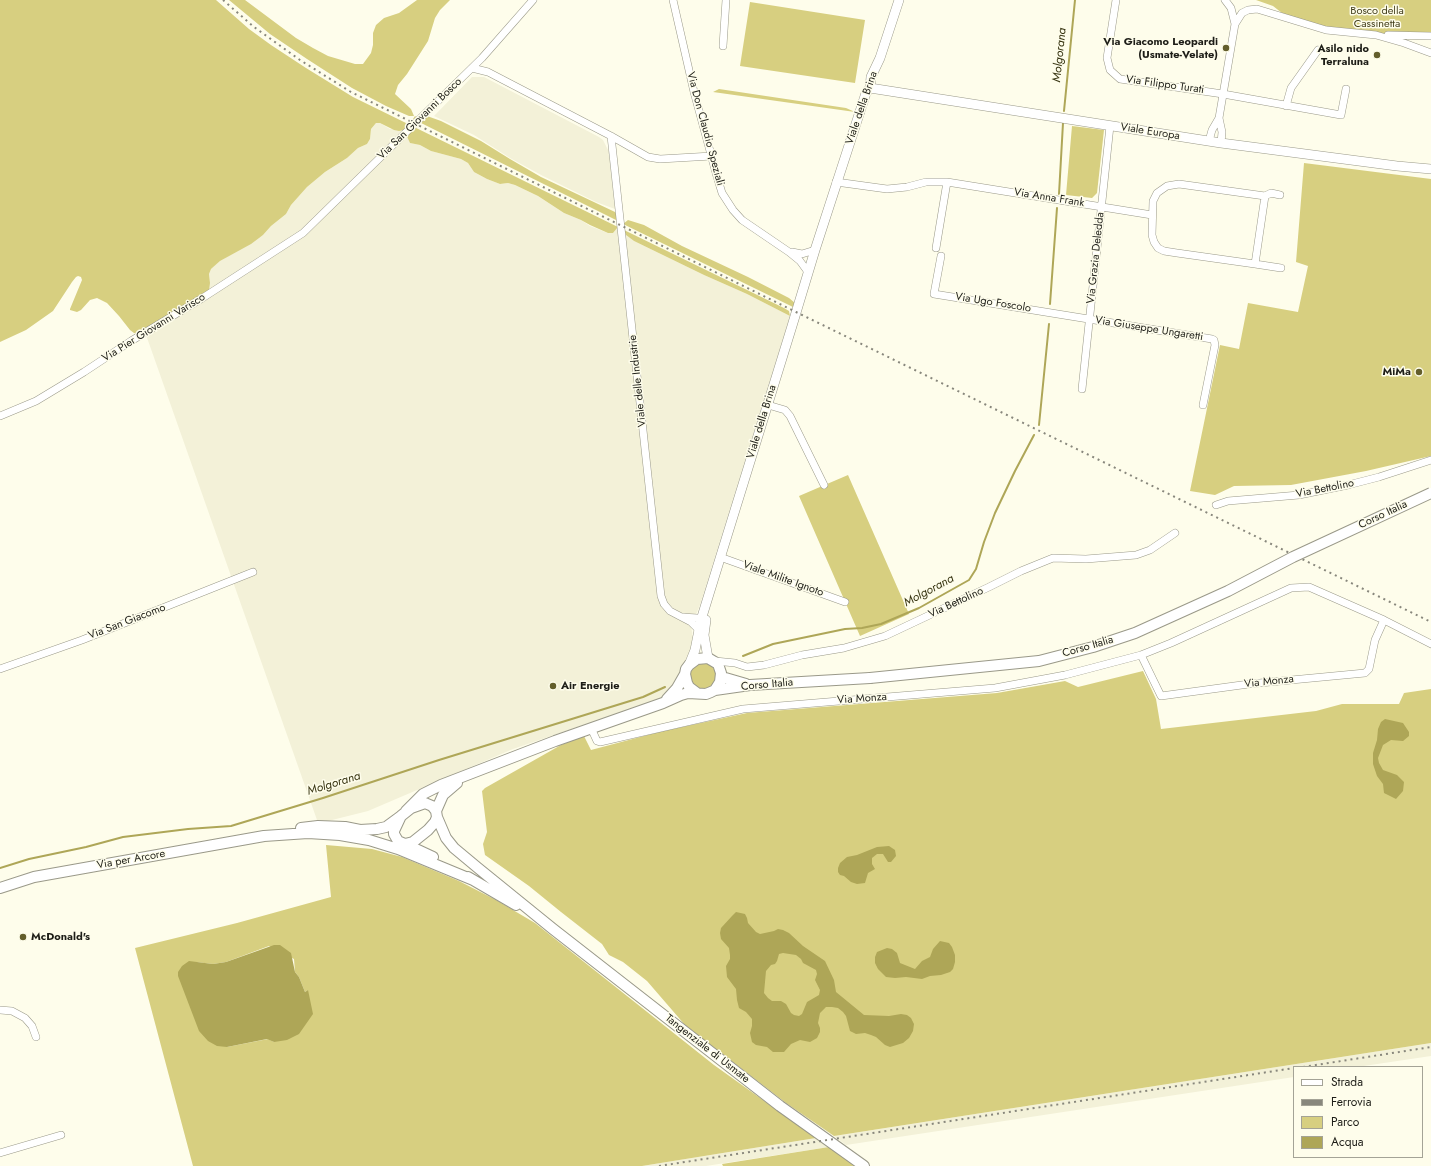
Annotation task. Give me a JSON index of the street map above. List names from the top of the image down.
{
  "streets": {
    "main road": ["Corso Italia", "Via per Arcore", "Tangenziale di Usmate"],
    "street": [
      "Via Filippo Turati",
      "Viale della Brina",
      "Via San Giovanni Bosco",
      "Via Don Claudio Speziali",
      "Viale Europa",
      "Via Anna Frank",
      "Via Grazia Deledda",
      "Via Ugo Foscolo",
      "Via Pier Giovanni Varisco",
      "Via Giuseppe Ungaretti",
      "Viale delle Industrie",
      "Via Bettolino",
      "Viale Milite Ignoto",
      "Via San Giacomo",
      "Via Monza"
    ]
  },
  "crossings": [
    ["Viale della Brina", "Via Don Claudio Speziali"],
    ["Viale della Brina", "Viale Europa"],
    ["Viale della Brina", "Via Anna Frank"],
    ["Viale della Brina", "Viale delle Industrie"],
    ["Viale della Brina", "Via Bettolino"],
    ["Viale della Brina", "Corso Italia"],
    ["Viale della Brina", "Viale Milite Ignoto"],
    ["Via San Giovanni Bosco", "Via Pier Giovanni Varisco"],
    ["Viale Europa", "Via Grazia Deledda"],
    ["Via Anna Frank", "Via Grazia Deledda"],
    ["Via Grazia Deledda", "Via Ugo Foscolo"],
    ["Via Grazia Deledda", "Via Giuseppe Ungaretti"],
    ["Via Ugo Foscolo", "Via Giuseppe Ungaretti"],
    ["Via Bettolino", "Corso Italia"]
  ],
  "water": ["Molgorana"],
  "parks": ["Bosco della Cassinetta"],
  "places": [
    "Via Giacomo Leopardi (Usmate-Velate)",
    "Asilo nido Terraluna",
    "MiMa",
    "Air Energie",
    "McDonald's"
  ],
  "legend": [
    "Strada",
    "Ferrovia",
    "Parco",
    "Acqua"
  ]
}
